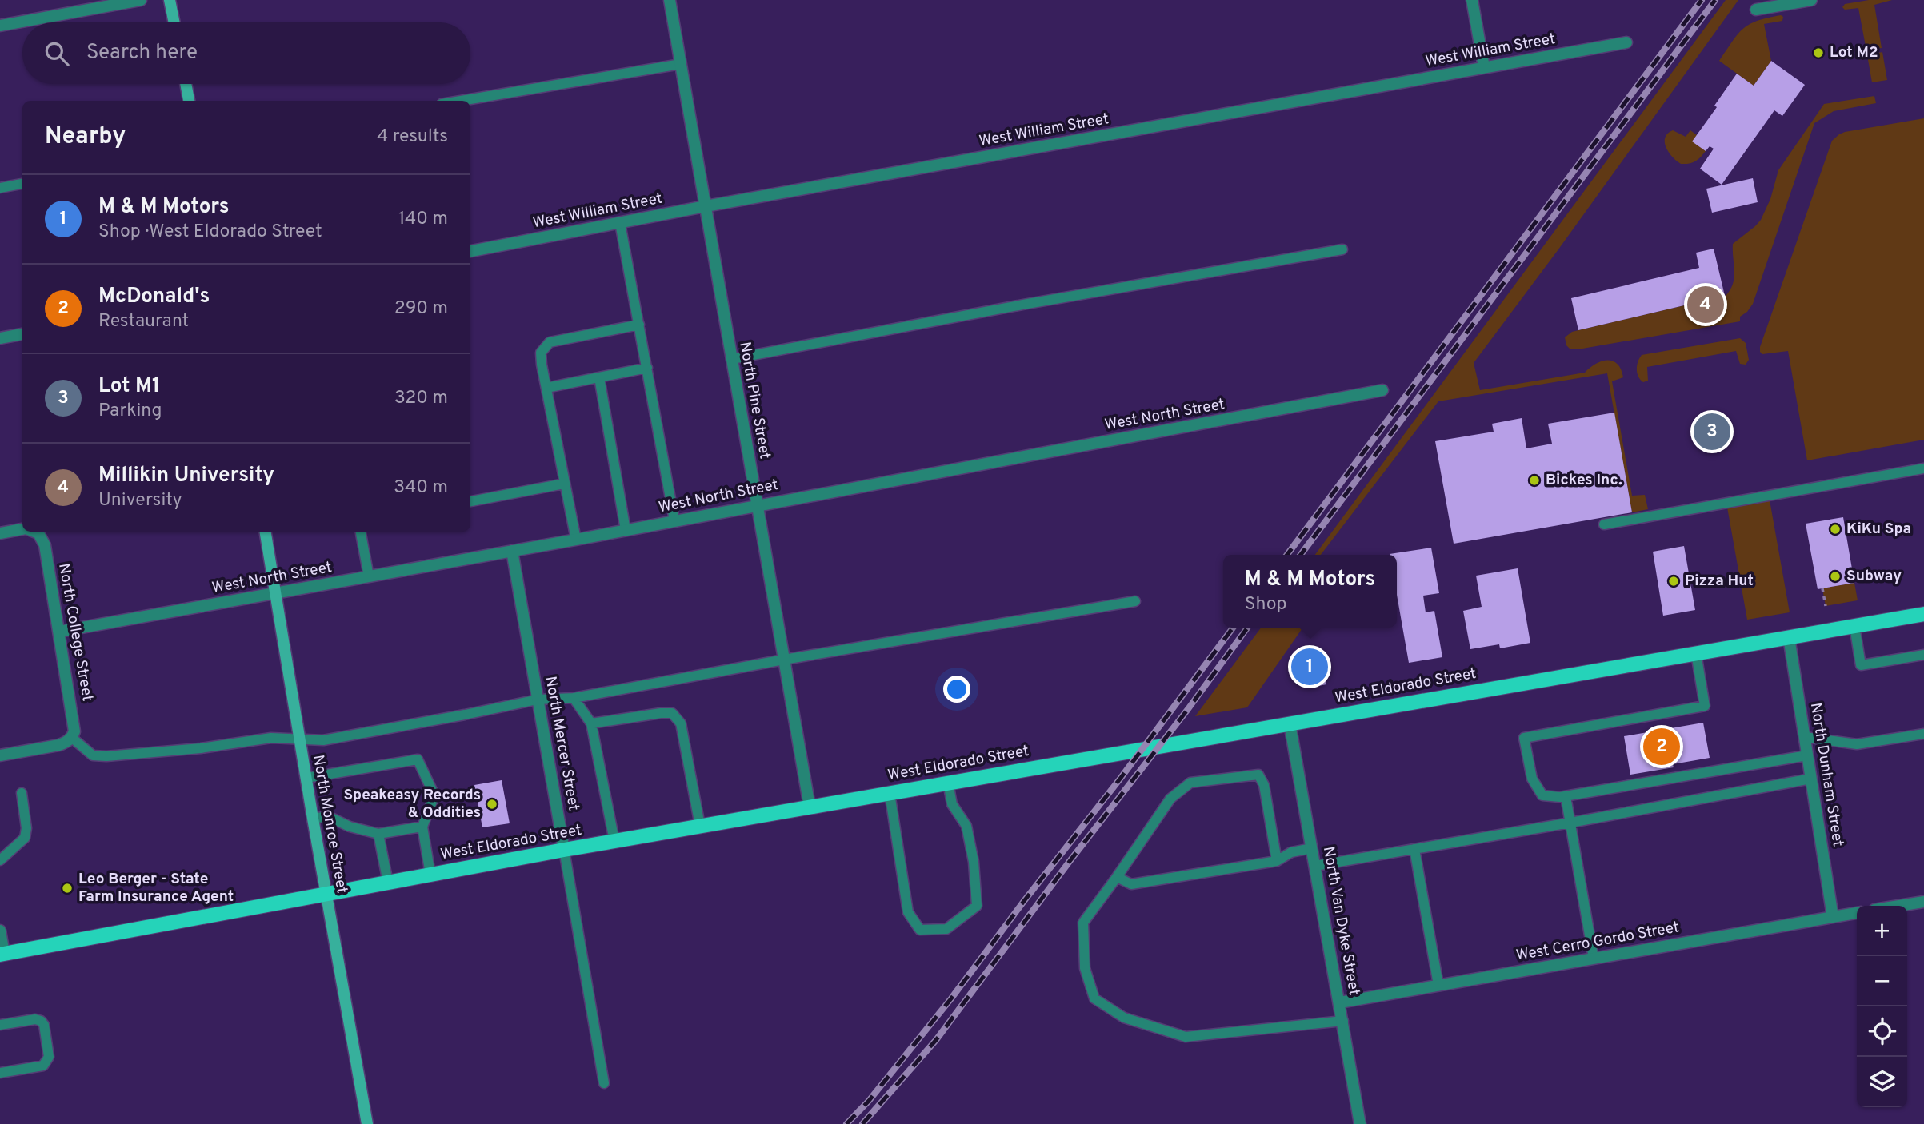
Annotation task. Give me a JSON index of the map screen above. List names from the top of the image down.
{
  "streets": {
    "main road": ["West Eldorado Street"],
    "street": [
      "West William Street",
      "North Pine Street",
      "West North Street",
      "North College Street",
      "North Mercer Street",
      "North Dunham Street",
      "North Monroe Street",
      "North Van Dyke Street",
      "West Cerro Gordo Street"
    ]
  },
  "crossings": [
    ["West William Street", "North Pine Street"],
    ["North Pine Street", "West North Street"],
    ["North Pine Street", "West Eldorado Street"],
    ["West North Street", "North College Street"],
    ["West North Street", "North Mercer Street"],
    ["West North Street", "North Monroe Street"],
    ["West Eldorado Street", "North Mercer Street"],
    ["West Eldorado Street", "North Dunham Street"],
    ["West Eldorado Street", "North Monroe Street"],
    ["West Eldorado Street", "North Van Dyke Street"],
    ["North Dunham Street", "West Cerro Gordo Street"],
    ["North Van Dyke Street", "West Cerro Gordo Street"]
  ],
  "places": [
    "Lot M2",
    "Bickes Inc.",
    "KiKu Spa",
    "Subway",
    "Pizza Hut",
    "Speakeasy Records & Oddities",
    "Leo Berger - State Farm Insurance Agent"
  ],
  "page": {
    "search": "Search here",
    "heading": ["Nearby", "4 results"],
    "list": [
      {
        "mark": "1",
        "name": "M & M Motors",
        "note": "Shop · West Eldorado Street",
        "value": "140 m"
      },
      {
        "mark": "2",
        "name": "McDonald's",
        "note": "Restaurant",
        "value": "290 m"
      },
      {
        "mark": "3",
        "name": "Lot M1",
        "note": "Parking",
        "value": "320 m"
      },
      {
        "mark": "4",
        "name": "Millikin University",
        "note": "University",
        "value": "340 m"
      }
    ],
    "pins": [
      "4",
      "3",
      "1",
      "2"
    ],
    "popup": ["M & M Motors", "Shop"],
    "map_buttons": ["+", "−"]
  }
}
